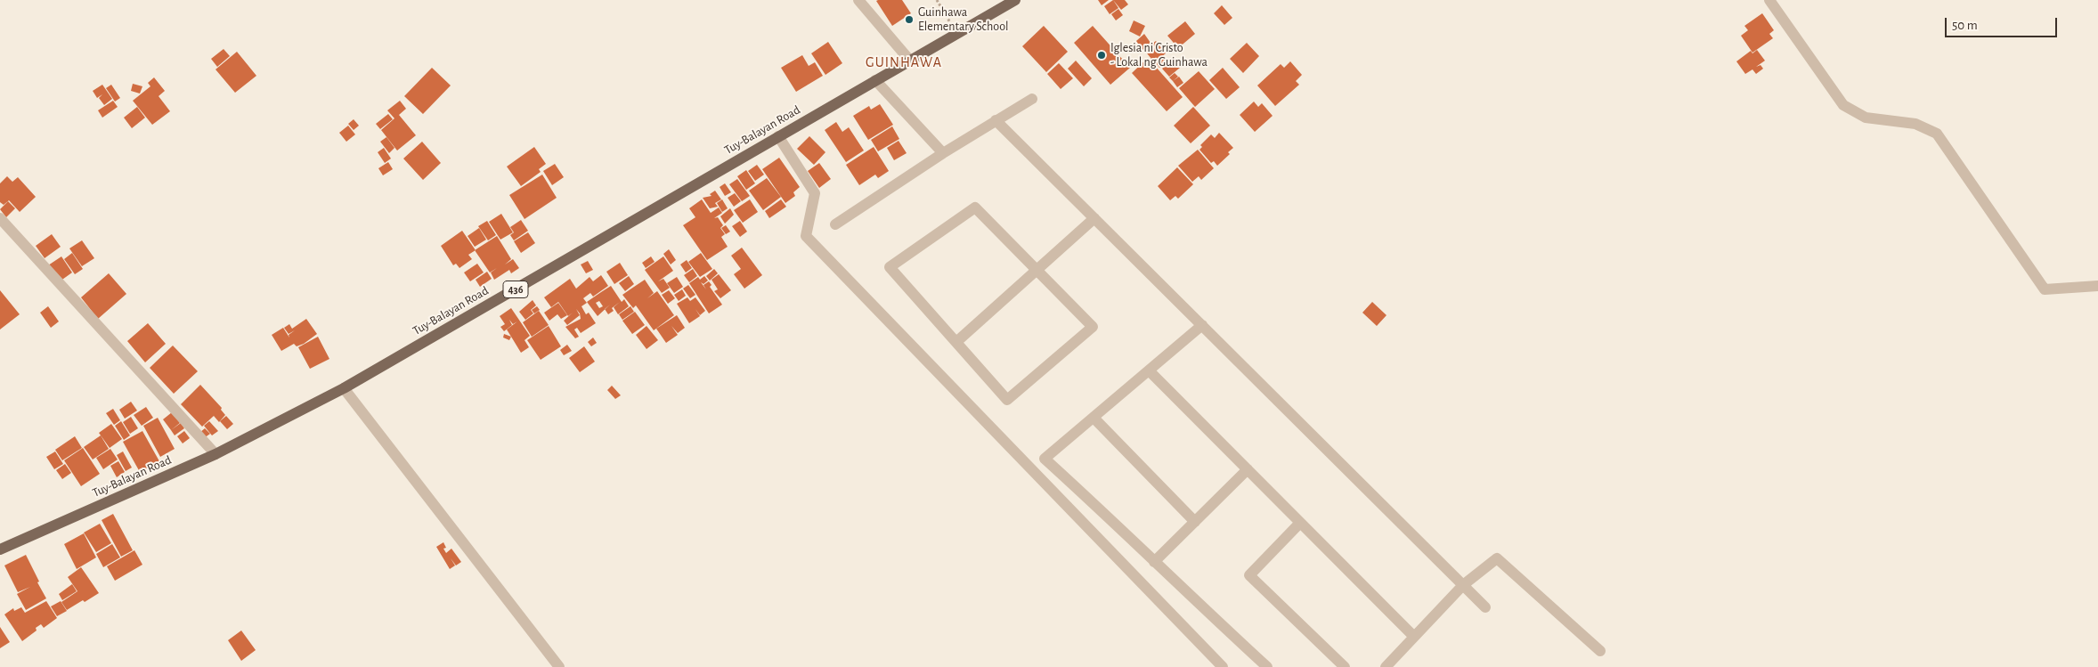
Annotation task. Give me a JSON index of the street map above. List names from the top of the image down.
{
  "streets": {
    "main road": ["Tuy-Balayan Road", "436"]
  },
  "districts": ["GUINHAWA"],
  "places": ["Guinhawa Elementary School", "Iglesia ni Cristo - Lokal ng Guinhawa"],
  "scale_bar": "50 m"
}
